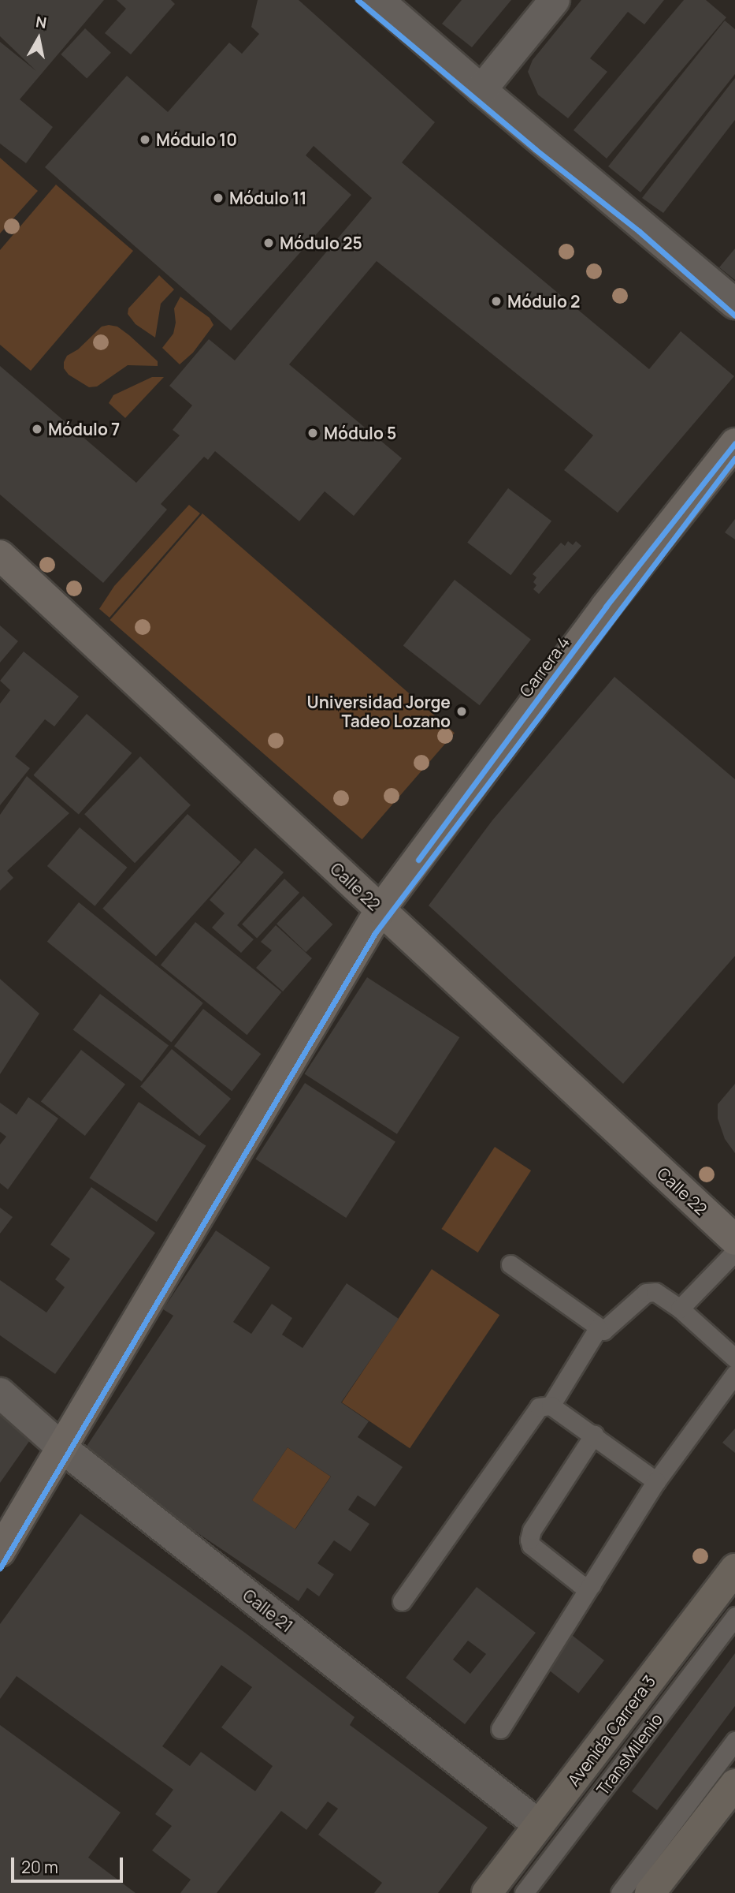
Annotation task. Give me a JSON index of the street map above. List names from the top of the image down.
{
  "streets": {
    "main road": ["Avenida Carrera 3"],
    "street": ["Carrera 4", "Calle 22", "Calle 21"],
    "lane": ["TransMilenio"]
  },
  "crossings": [
    ["Carrera 4", "Calle 22"],
    ["Carrera 4", "Calle 21"],
    ["Calle 21", "Avenida Carrera 3"]
  ],
  "places": [
    "Módulo 10",
    "Módulo 11",
    "Módulo 25",
    "Módulo 2",
    "Módulo 7",
    "Módulo 5",
    "Universidad Jorge Tadeo Lozano"
  ],
  "scale_bar": "20 m",
  "north": "top"
}
